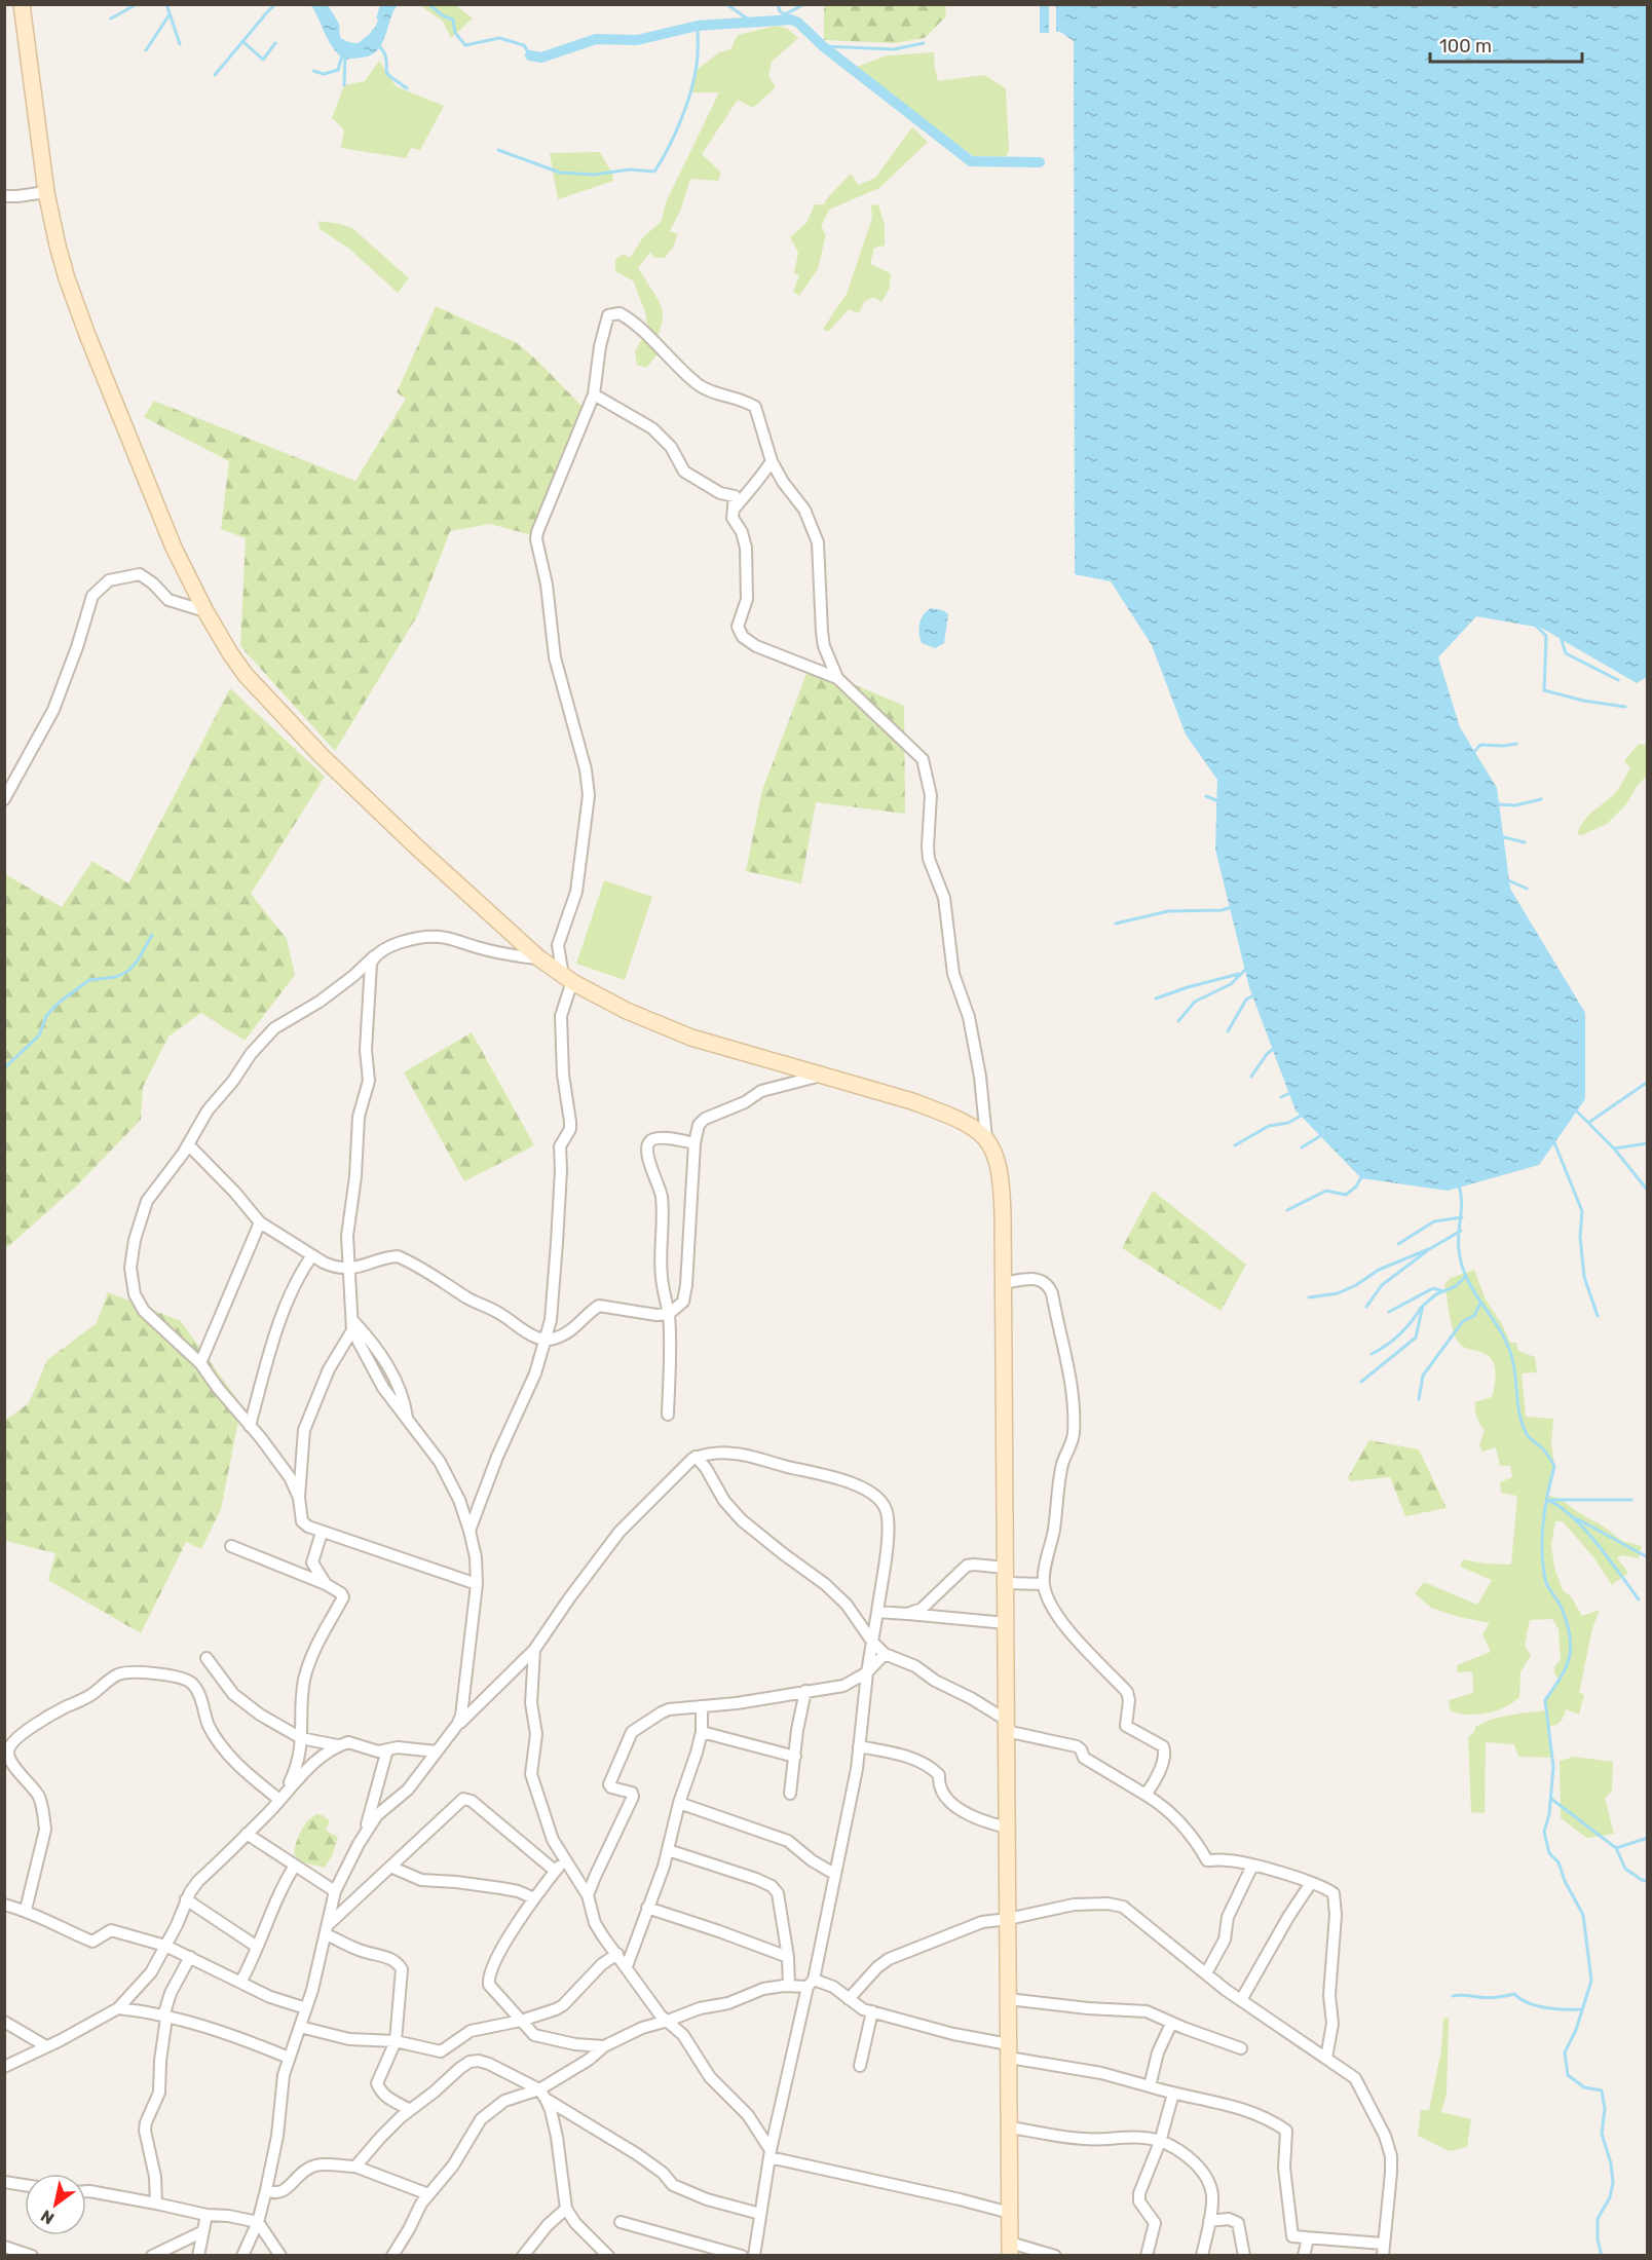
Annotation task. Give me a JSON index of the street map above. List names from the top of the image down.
{
  "scale_bar": "100 m",
  "north": "bottom left"
}
